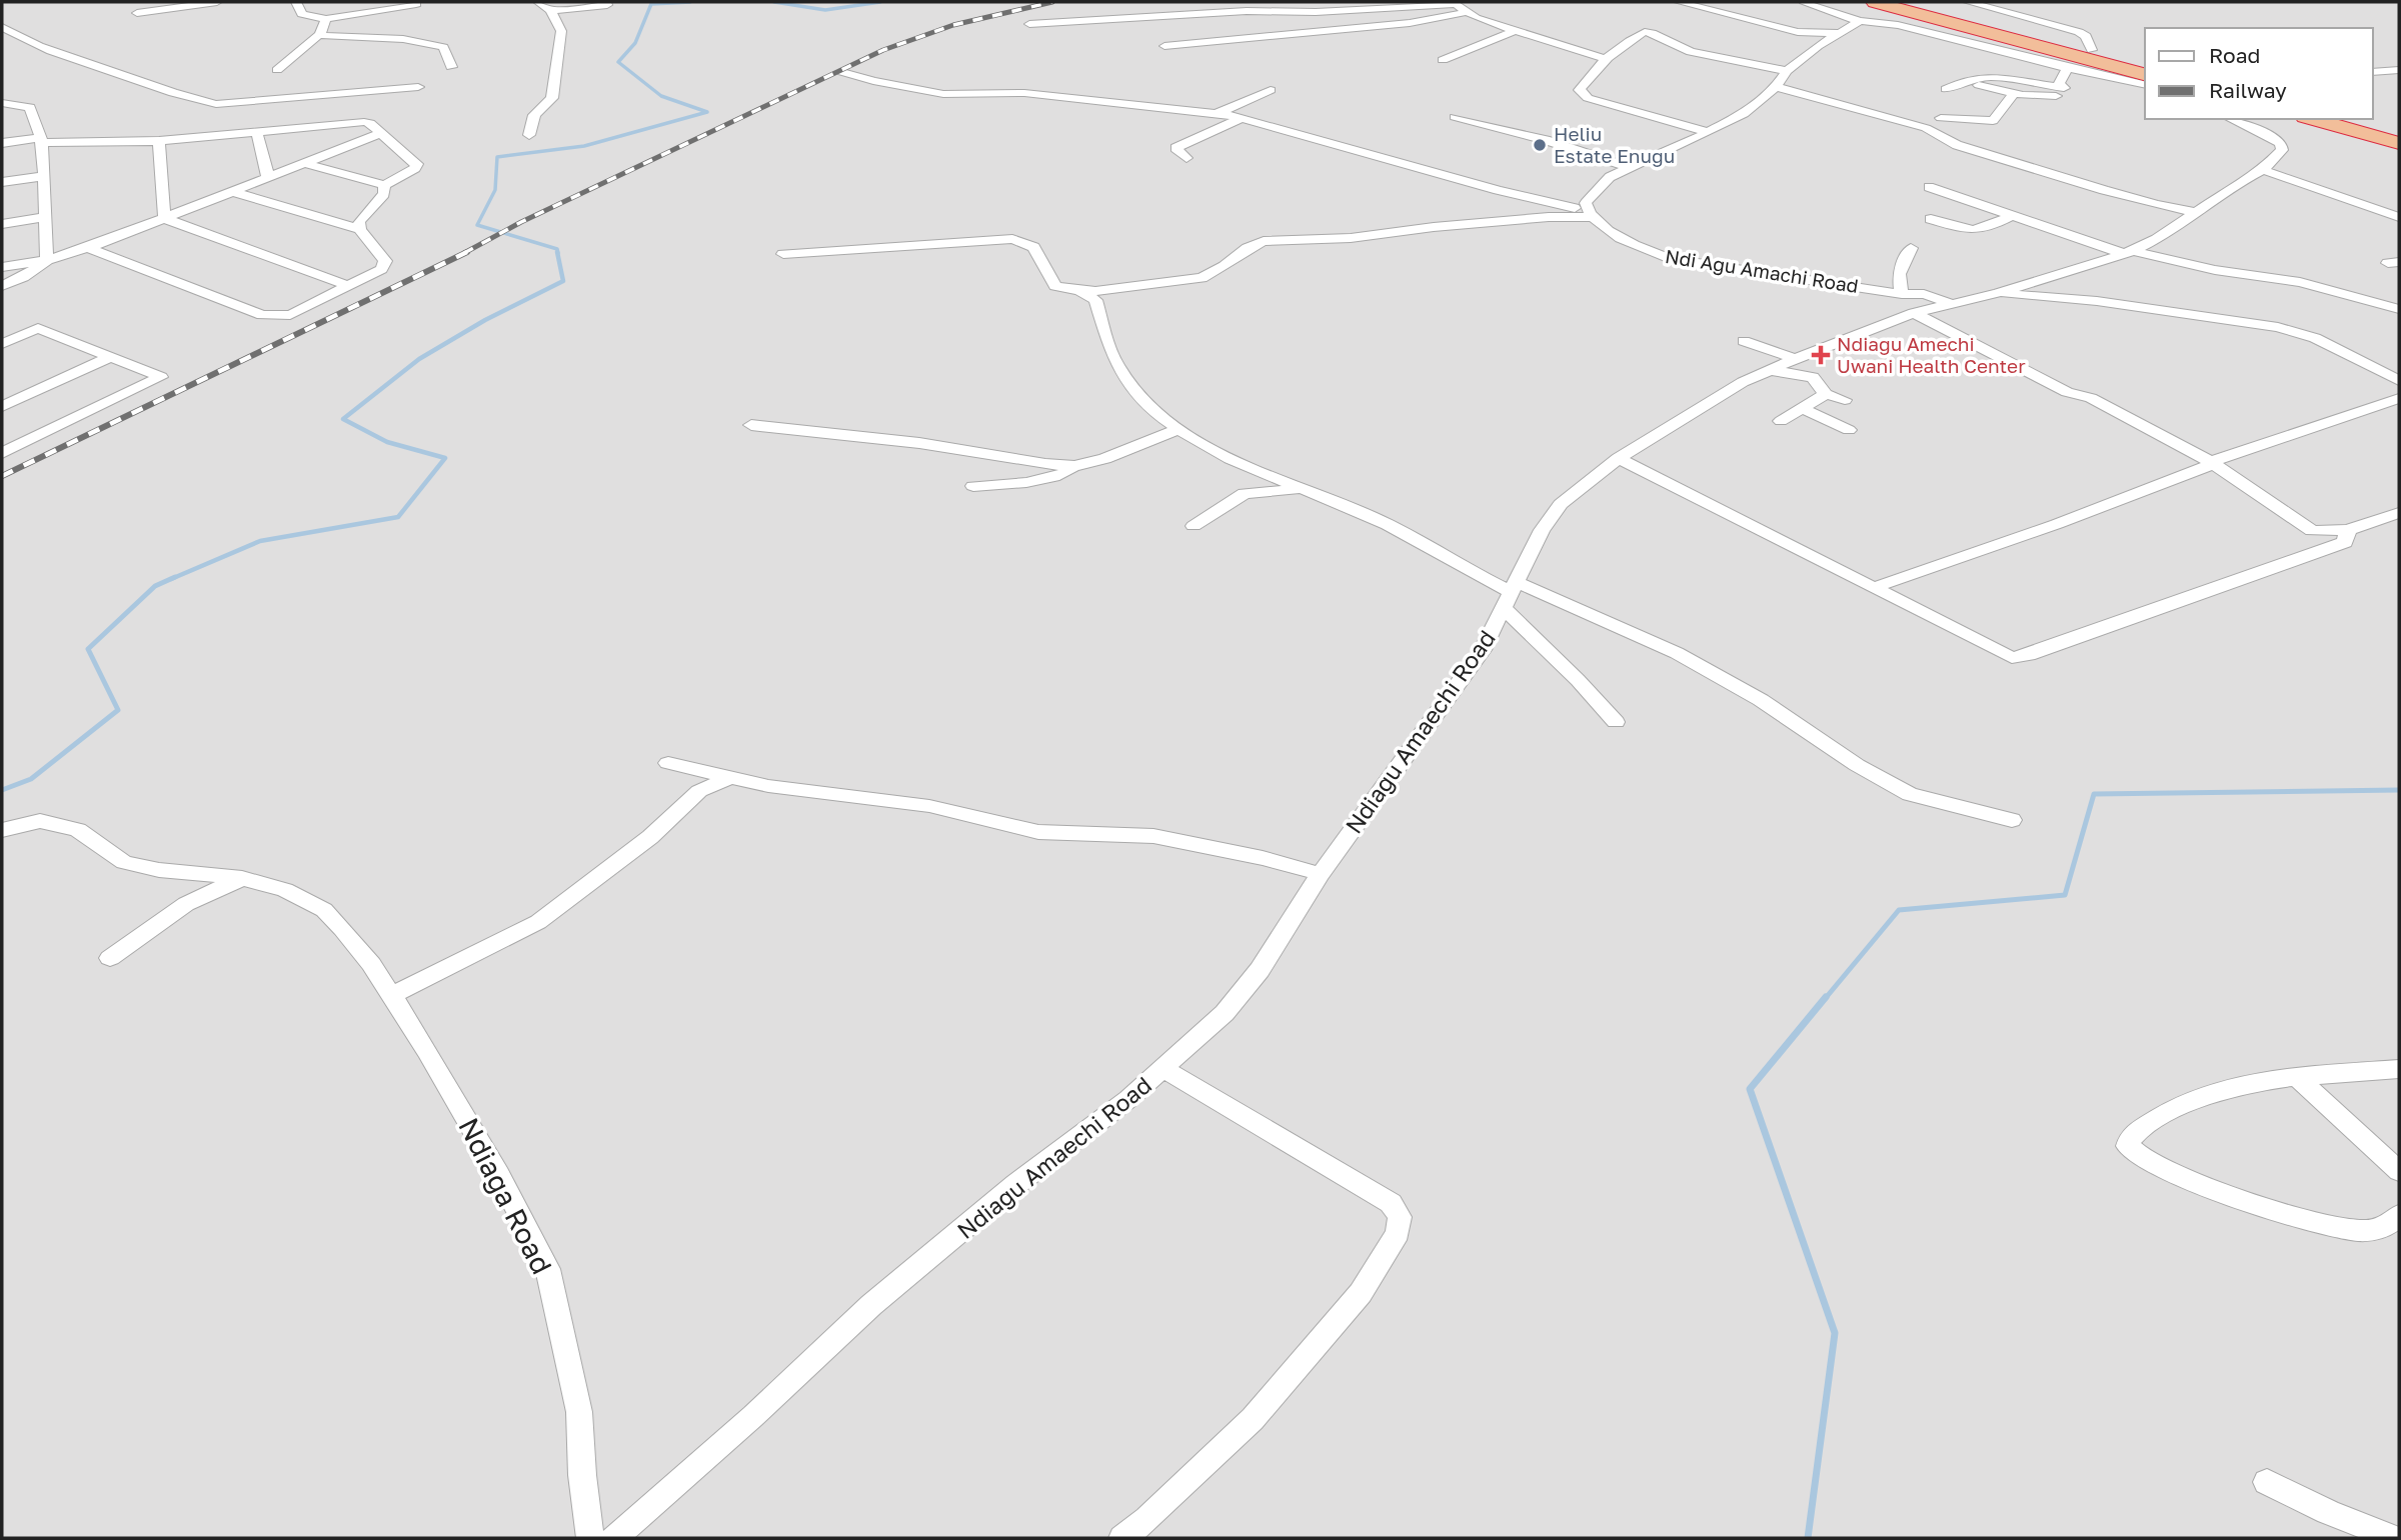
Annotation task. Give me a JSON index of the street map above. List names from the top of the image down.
{
  "streets": {
    "street": ["Ndi Agu Amachi Road", "Ndiagu Amaechi Road", "Ndiaga Road"]
  },
  "crossings": [
    ["Ndi Agu Amachi Road", "Ndiagu Amaechi Road"]
  ],
  "places": {
    "other": ["Heliu Estate Enugu"],
    "health": ["Ndiagu Amechi Uwani Health Center"]
  },
  "legend": ["Road", "Railway"]
}
